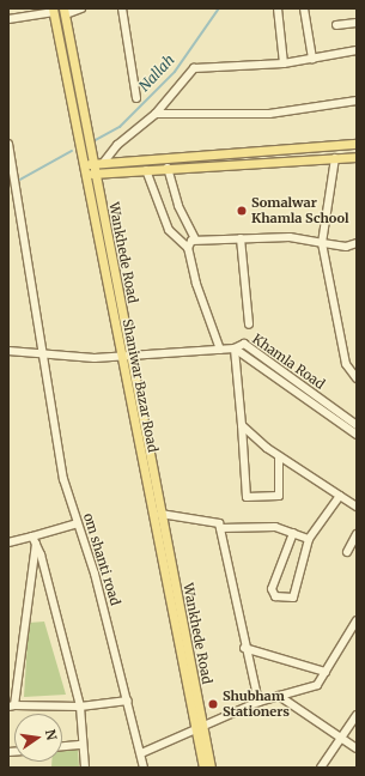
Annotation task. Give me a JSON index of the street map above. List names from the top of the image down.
{
  "streets": {
    "main road": ["Wankhede Road", "Shaniwar Bazar Road"],
    "street": ["Khamla Road", "om shanti road"]
  },
  "crossings": [
    ["Wankhede Road", "Shaniwar Bazar Road"]
  ],
  "water": ["Nallah"],
  "places": ["Somalwar Khamla School", "Shubham Stationers"],
  "north": "right"
}
